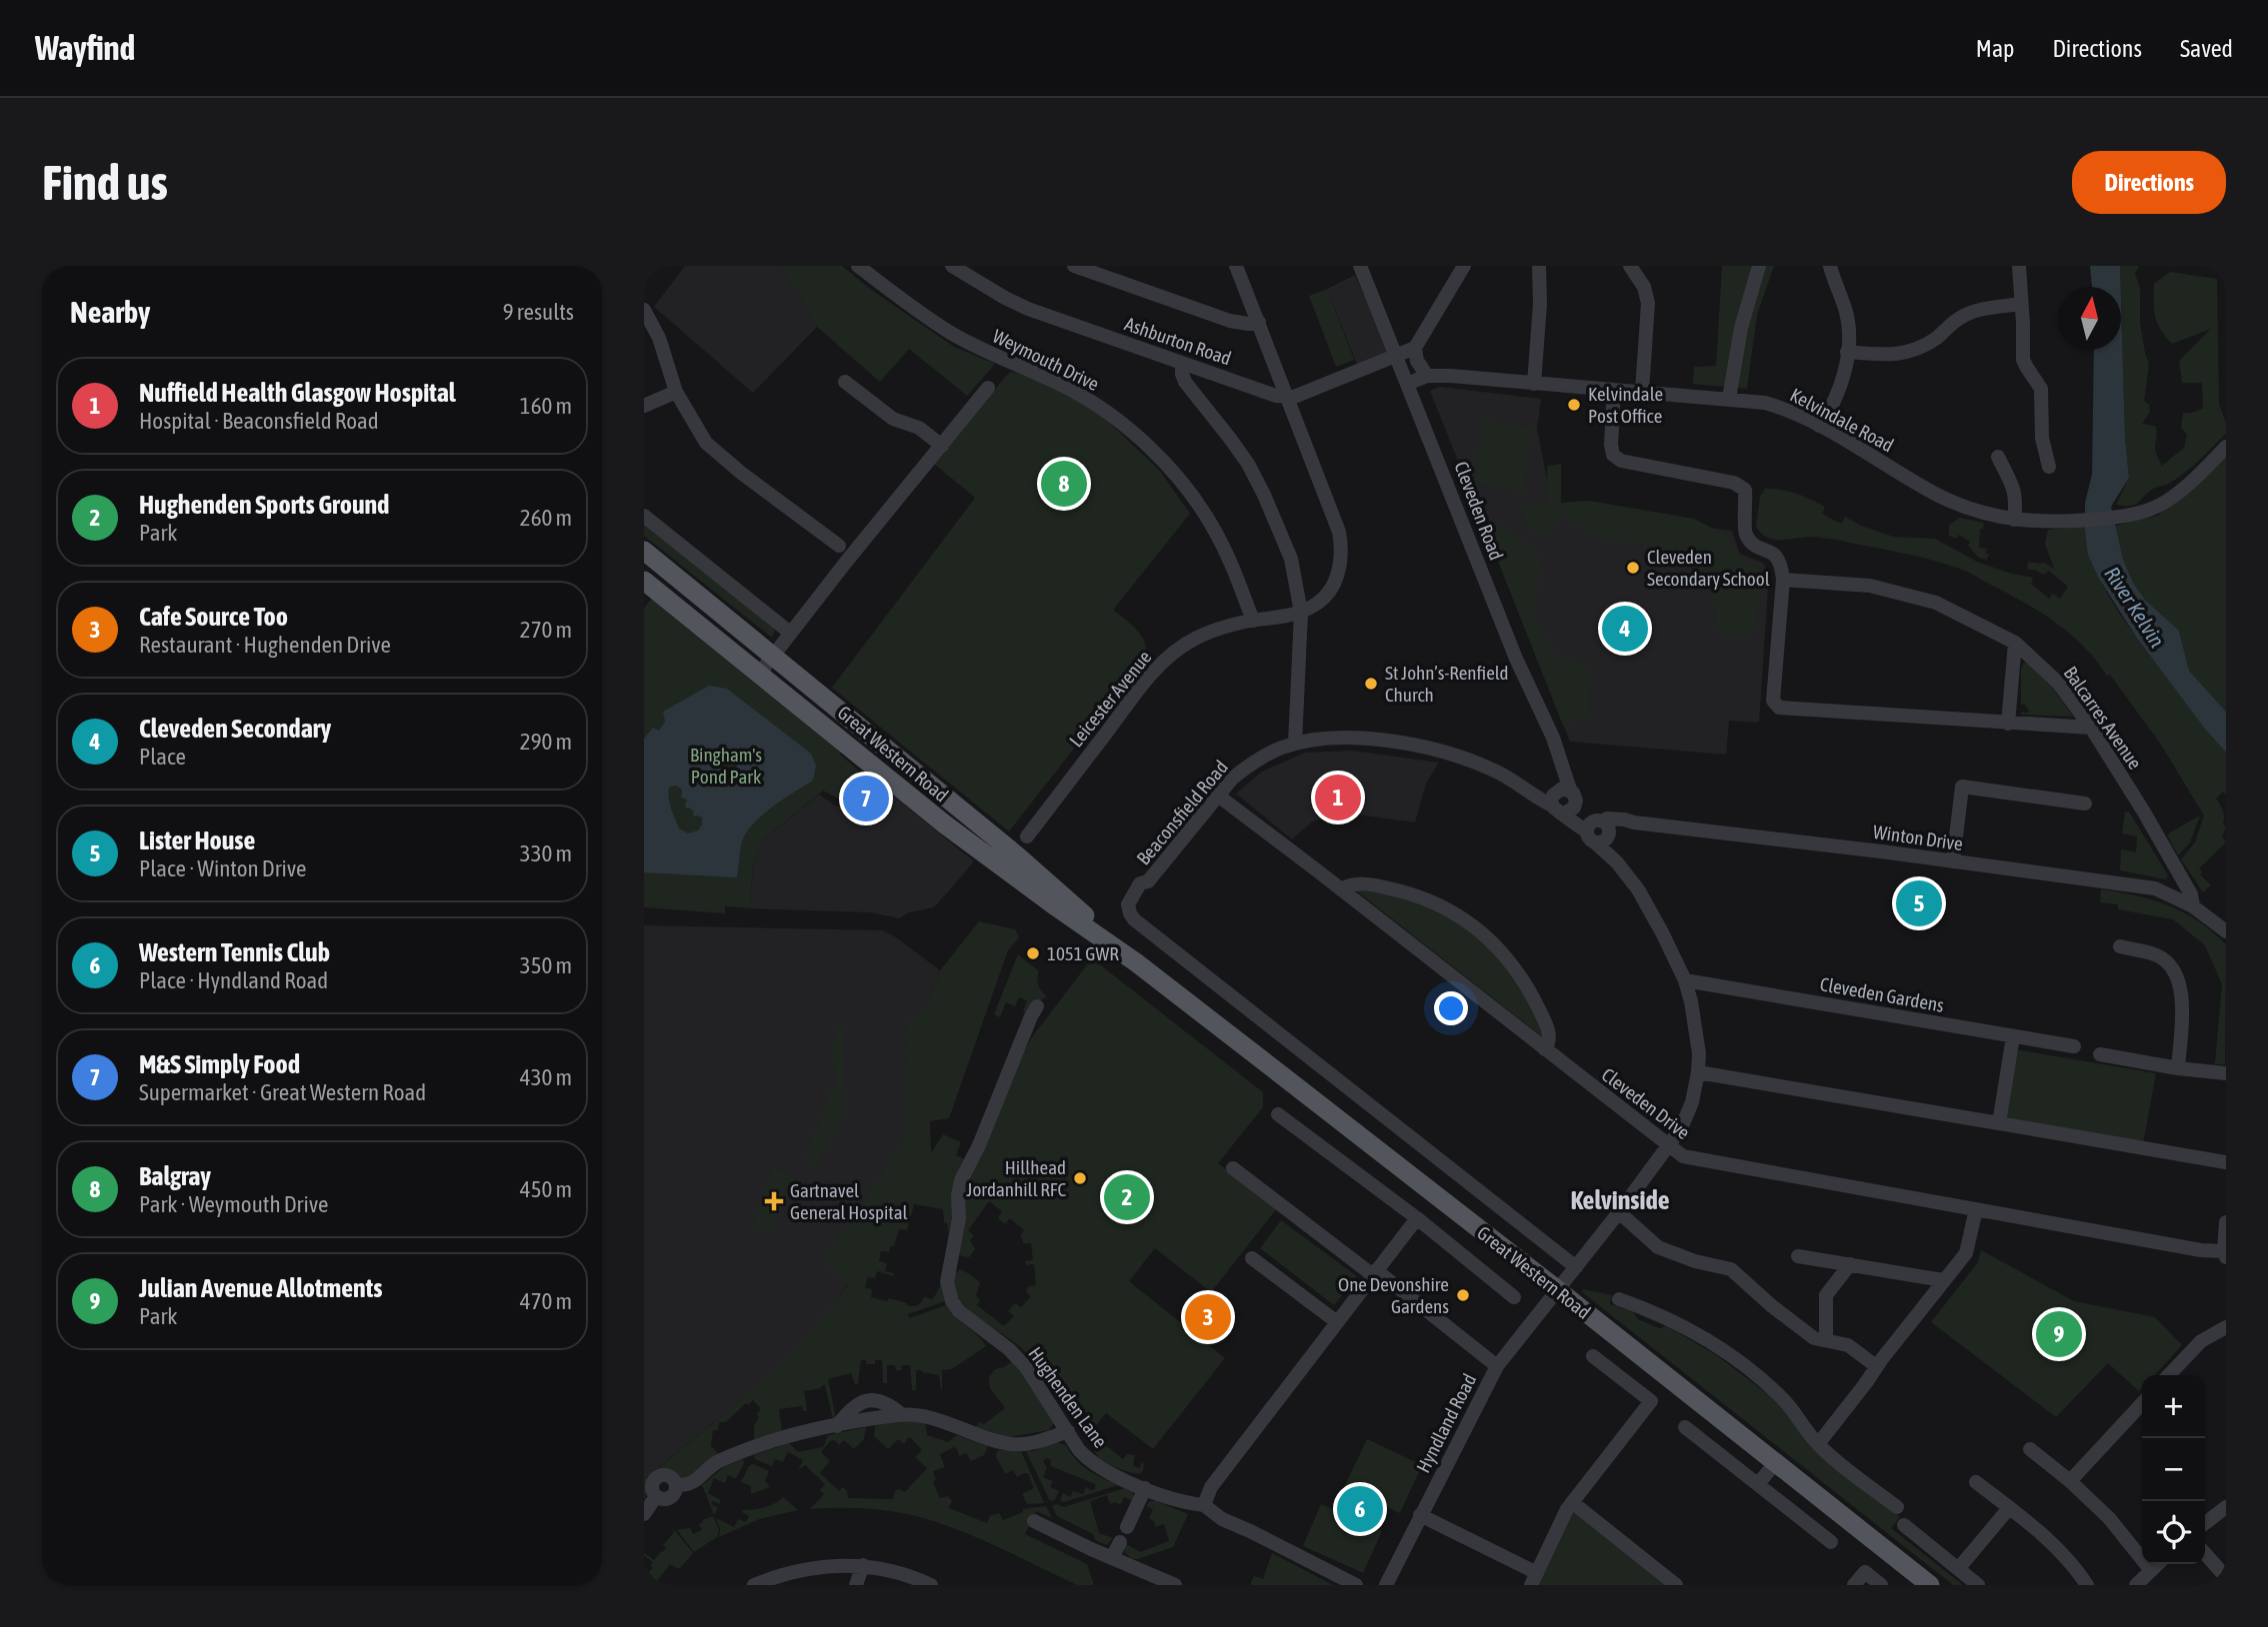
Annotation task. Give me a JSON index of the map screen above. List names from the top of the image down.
{
  "streets": {
    "main road": ["Great Western Road"],
    "street": [
      "Ashburton Road",
      "Weymouth Drive",
      "Kelvindale Road",
      "Cleveden Road",
      "Leicester Avenue",
      "Balcarres Avenue",
      "Beaconsfield Road",
      "Winton Drive",
      "Cleveden Gardens",
      "Cleveden Drive",
      "Hughenden Lane",
      "Hyndland Road"
    ]
  },
  "crossings": [
    ["Ashburton Road", "Leicester Avenue"],
    ["Weymouth Drive", "Leicester Avenue"],
    ["Kelvindale Road", "Cleveden Road"],
    ["Cleveden Road", "Beaconsfield Road"],
    ["Balcarres Avenue", "Winton Drive"],
    ["Great Western Road", "Beaconsfield Road"],
    ["Great Western Road", "Hyndland Road"],
    ["Beaconsfield Road", "Cleveden Drive"]
  ],
  "districts": ["Kelvinside"],
  "water": ["River Kelvin"],
  "parks": ["Bingham's Pond Park"],
  "places": {
    "other": [
      "Kelvindale Post Office",
      "Cleveden Secondary School",
      "St John’s-Renfield Church",
      "1051 GWR",
      "Hillhead Jordanhill RFC",
      "One Devonshire Gardens"
    ],
    "health": ["Gartnavel General Hospital"]
  },
  "north": "top",
  "page": {
    "header": "Wayfind",
    "nav": ["Map", "Directions", "Saved"],
    "buttons": "Directions",
    "title": "Find us",
    "heading": ["Nearby", "9 results"],
    "list": [
      {
        "mark": "1",
        "name": "Nuffield Health Glasgow Hospital",
        "note": "Hospital · Beaconsfield Road",
        "value": "160 m"
      },
      {
        "mark": "2",
        "name": "Hughenden Sports Ground",
        "note": "Park",
        "value": "260 m"
      },
      {
        "mark": "3",
        "name": "Cafe Source Too",
        "note": "Restaurant · Hughenden Drive",
        "value": "270 m"
      },
      {
        "mark": "4",
        "name": "Cleveden Secondary",
        "note": "Place",
        "value": "290 m"
      },
      {
        "mark": "5",
        "name": "Lister House",
        "note": "Place · Winton Drive",
        "value": "330 m"
      },
      {
        "mark": "6",
        "name": "Western Tennis Club",
        "note": "Place · Hyndland Road",
        "value": "350 m"
      },
      {
        "mark": "7",
        "name": "M&S Simply Food",
        "note": "Supermarket · Great Western Road",
        "value": "430 m"
      },
      {
        "mark": "8",
        "name": "Balgray",
        "note": "Park · Weymouth Drive",
        "value": "450 m"
      },
      {
        "mark": "9",
        "name": "Julian Avenue Allotments",
        "note": "Park",
        "value": "470 m"
      }
    ],
    "pins": [
      "8",
      "4",
      "1",
      "7",
      "5",
      "2",
      "3",
      "9",
      "6"
    ],
    "map_buttons": ["+", "−"]
  }
}
